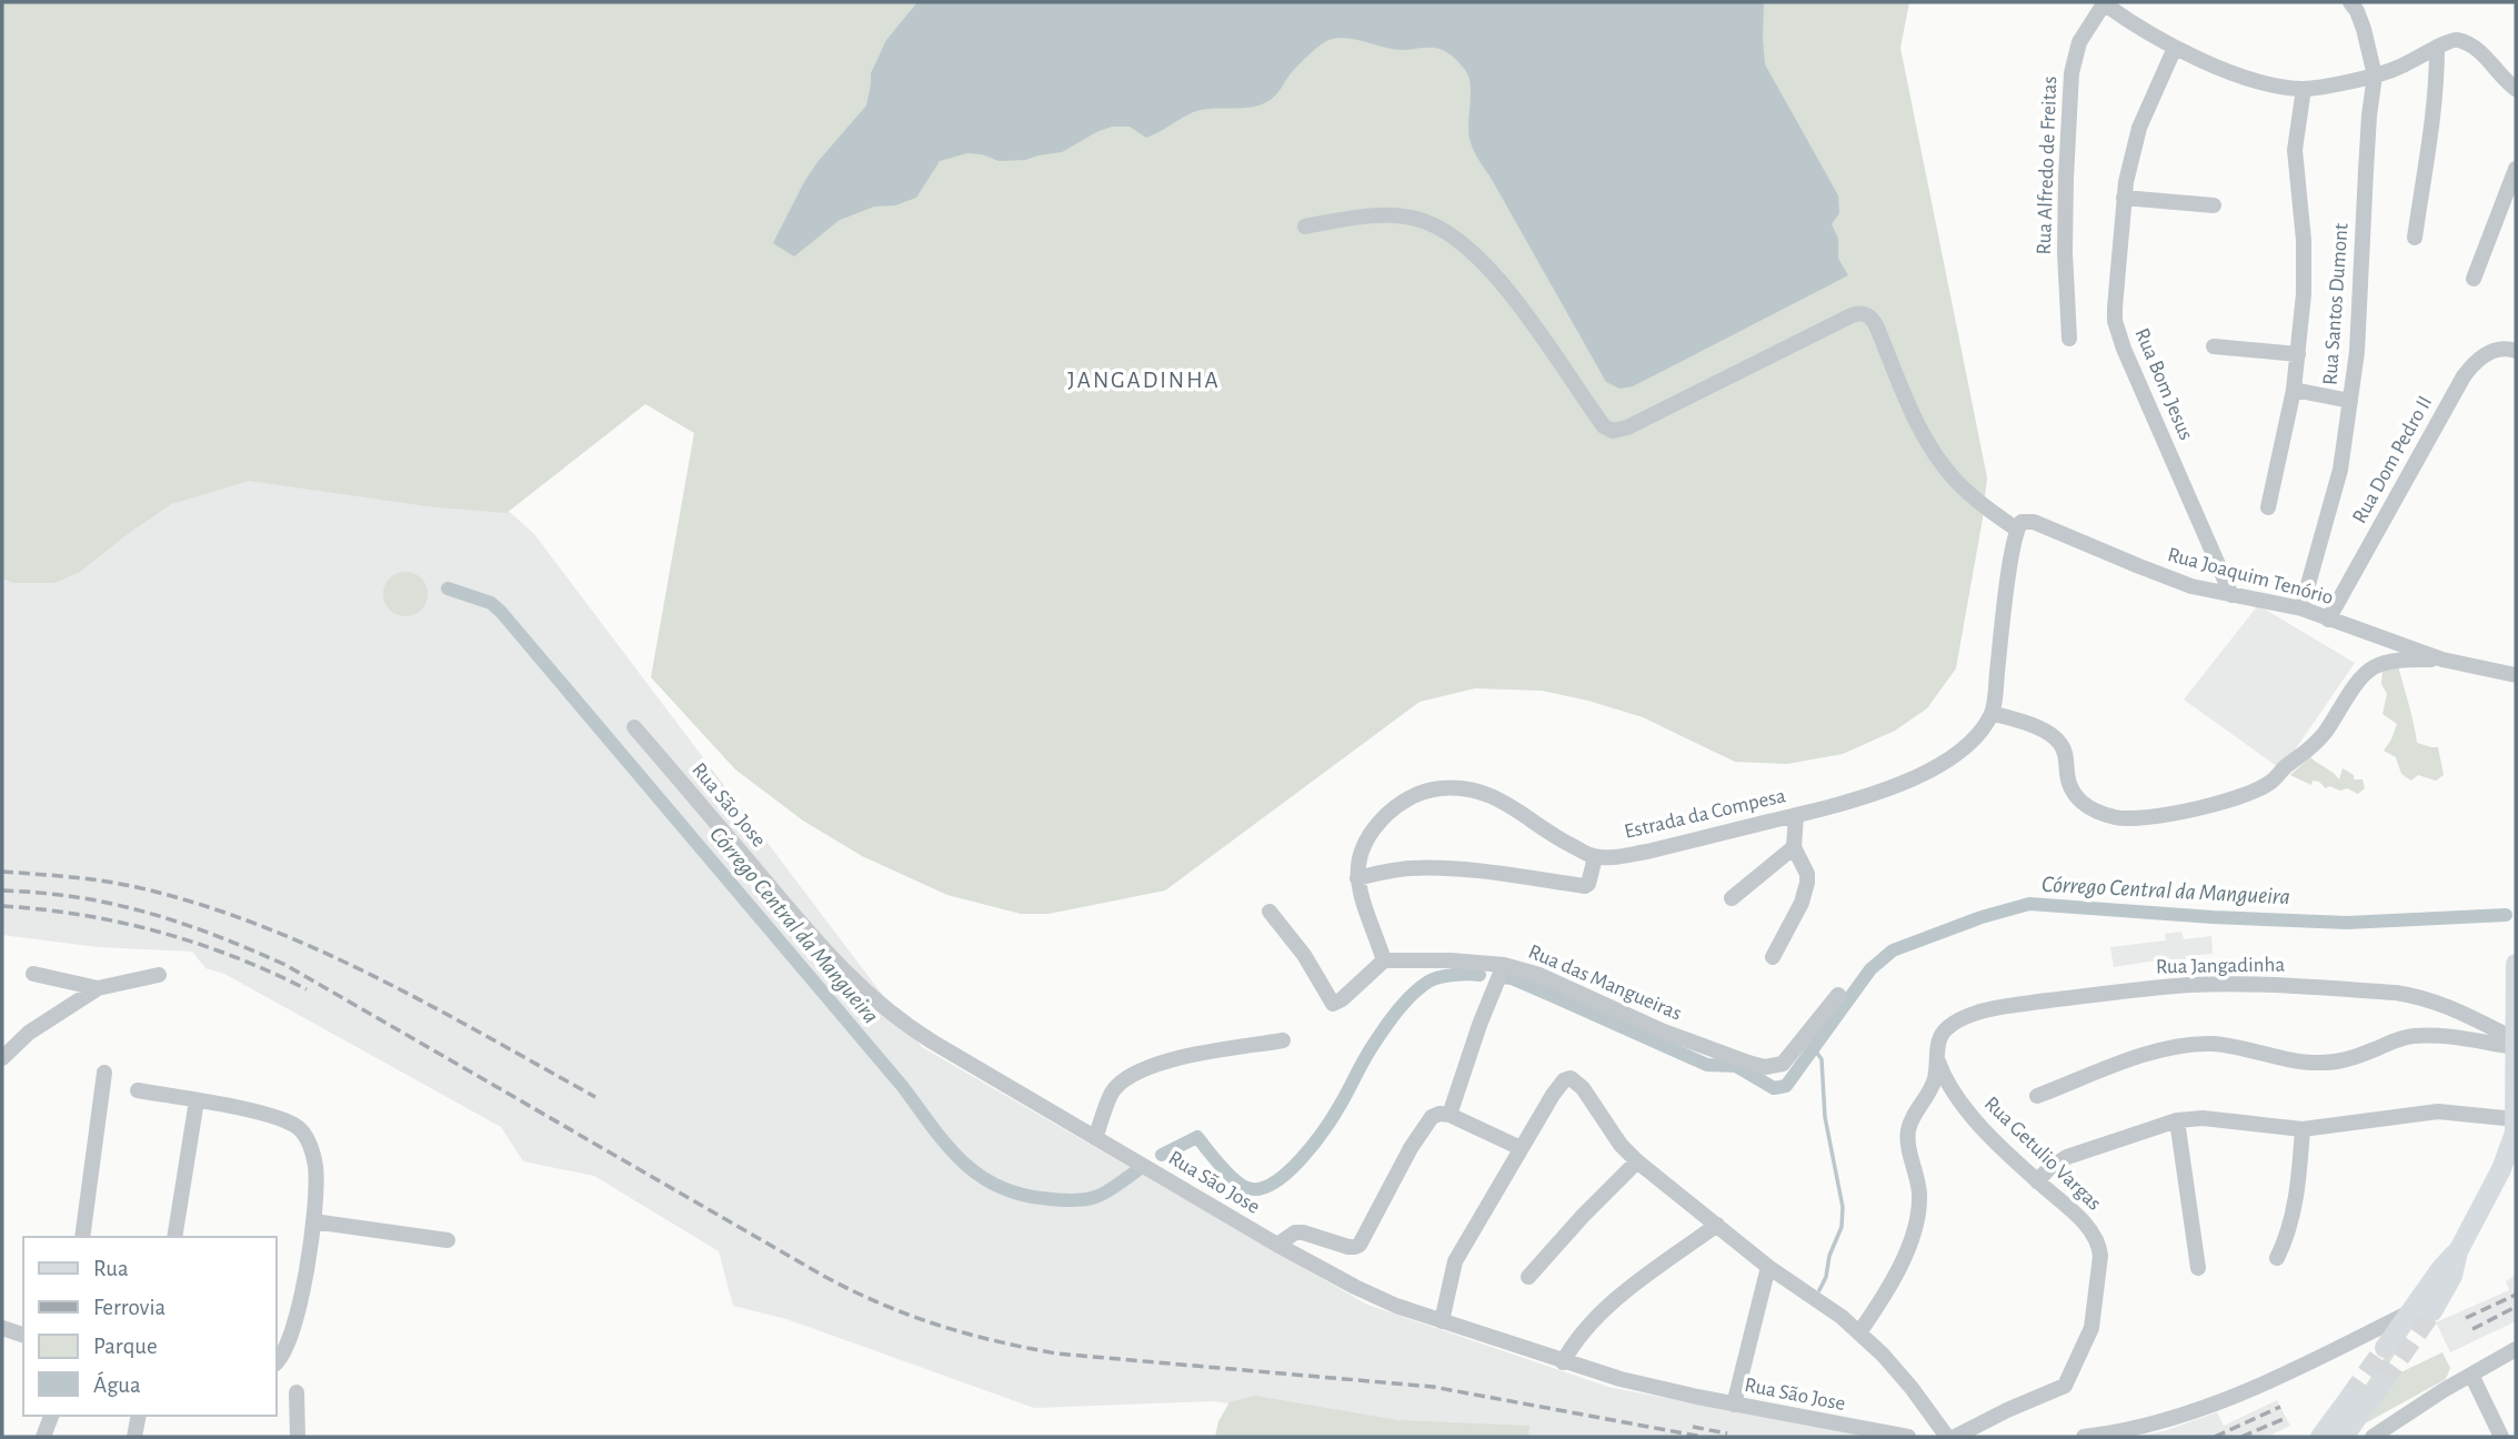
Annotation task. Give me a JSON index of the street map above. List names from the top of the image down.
{
  "streets": {
    "street": [
      "Rua Alfredo de Freitas",
      "Rua Santos Dumont",
      "Rua Bom Jesus",
      "Rua Dom Pedro II",
      "Rua Joaquim Tenório",
      "Rua São Jose",
      "Estrada da Compesa",
      "Rua Jangadinha",
      "Rua das Mangueiras",
      "Rua Getulio Vargas"
    ]
  },
  "crossings": [
    ["Rua Santos Dumont", "Rua Joaquim Tenório"],
    ["Rua Bom Jesus", "Rua Joaquim Tenório"],
    ["Rua Dom Pedro II", "Rua Joaquim Tenório"],
    ["Rua Jangadinha", "Rua Getulio Vargas"]
  ],
  "districts": ["JANGADINHA"],
  "water": ["Córrego Central da Mangueira"],
  "legend": [
    "Rua",
    "Ferrovia",
    "Parque",
    "Água"
  ]
}
